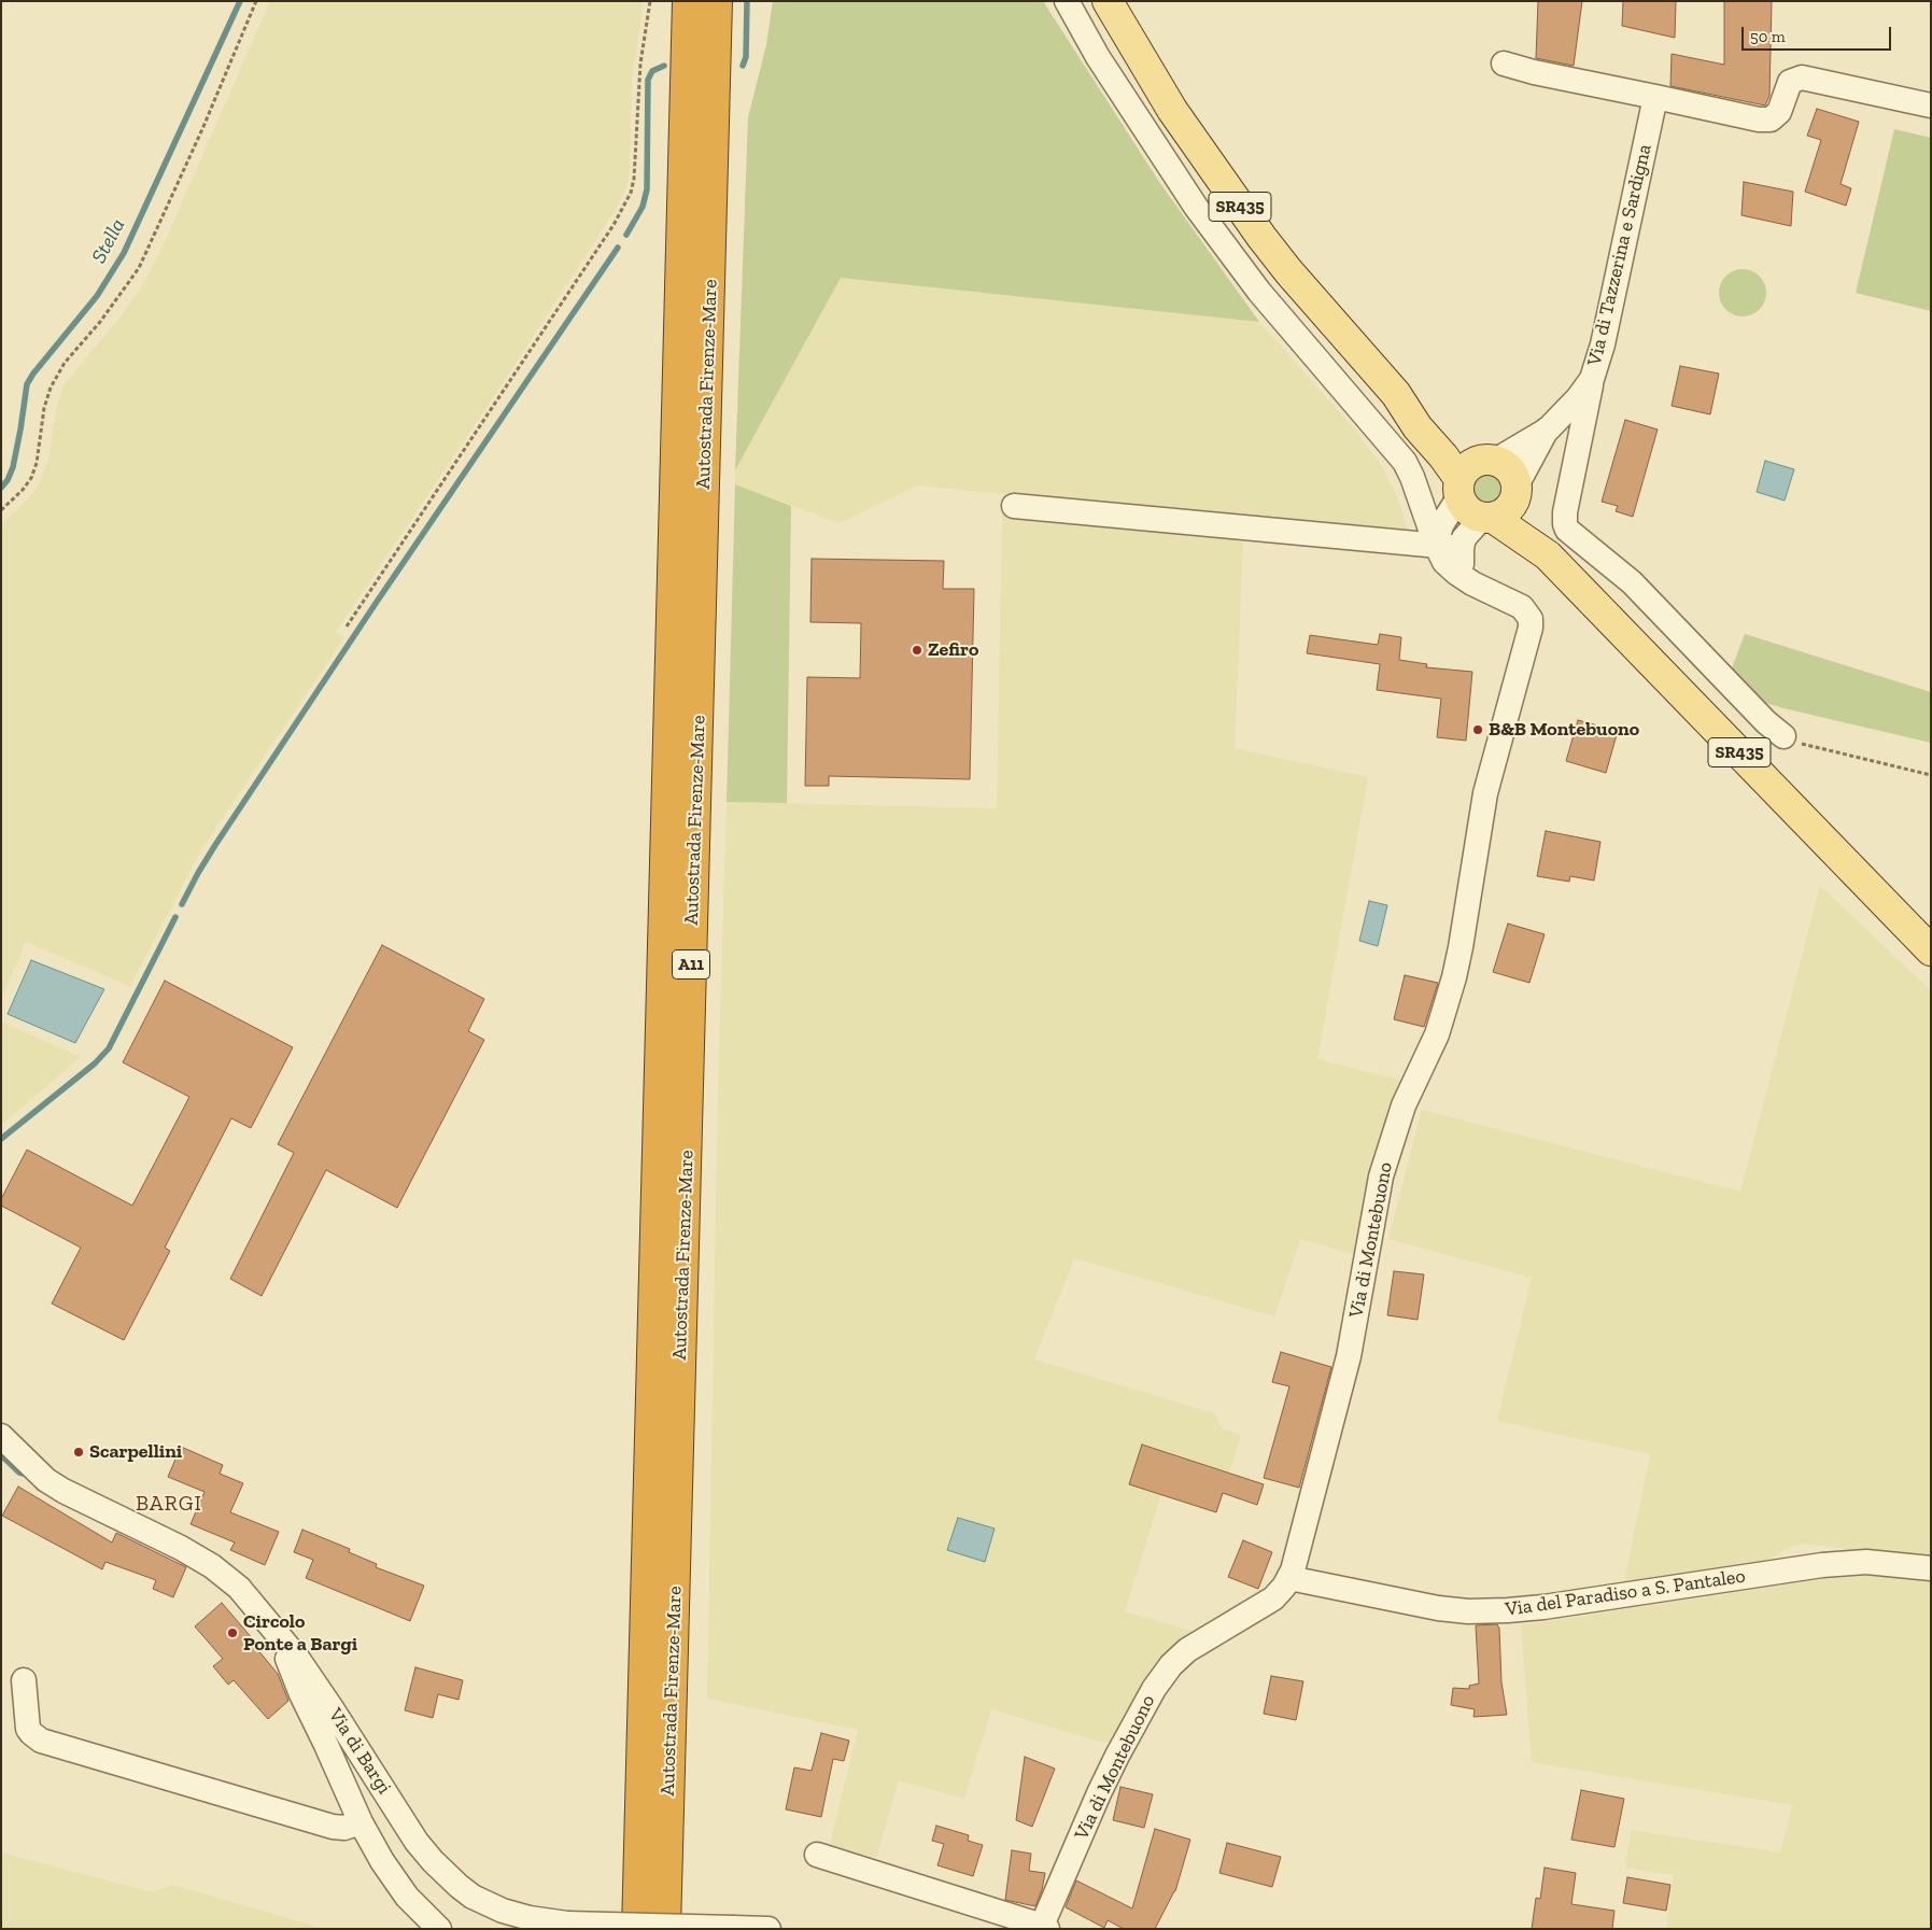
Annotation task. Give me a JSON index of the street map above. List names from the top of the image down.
{
  "streets": {
    "highway": ["Autostrada Firenze-Mare", "A11"],
    "main road": ["SR435"],
    "street": [
      "Via di Tazzerina e Sardigna",
      "Via di Montebuono",
      "Via del Paradiso a S. Pantaleo",
      "Via di Bargi"
    ]
  },
  "crossings": [
    ["Via di Montebuono", "Via del Paradiso a S. Pantaleo"]
  ],
  "districts": ["BARGI"],
  "water": ["Stella"],
  "places": [
    "Zefiro",
    "B&B Montebuono",
    "Scarpellini",
    "Circolo Ponte a Bargi"
  ],
  "scale_bar": "50 m"
}
